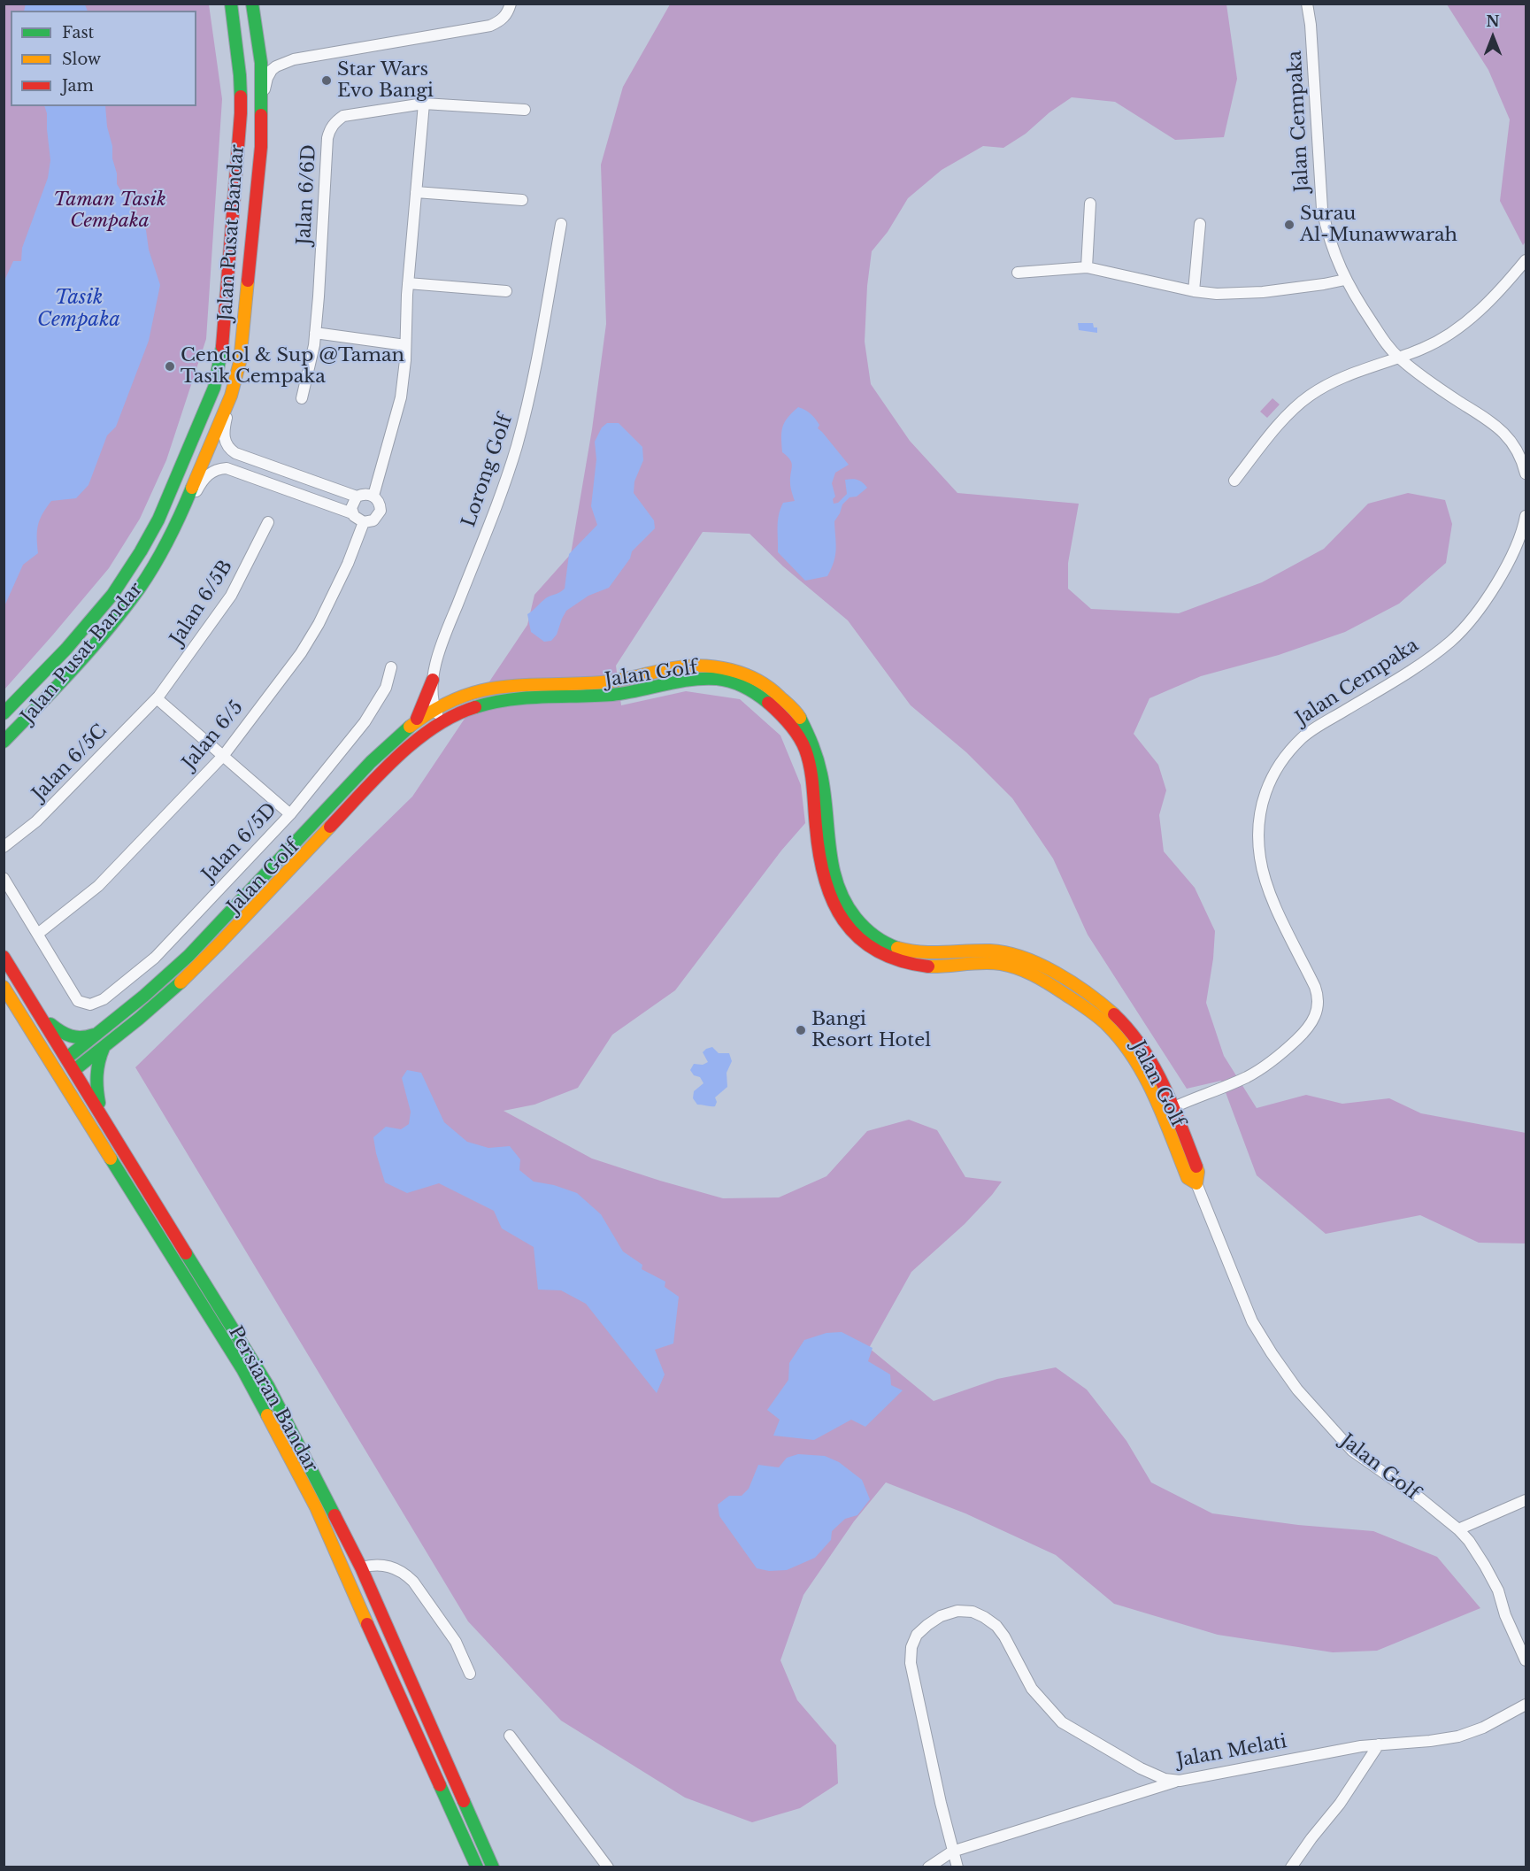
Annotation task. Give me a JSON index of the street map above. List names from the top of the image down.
{
  "streets": {
    "main road": ["Jalan Pusat Bandar", "Jalan Golf", "Persiaran Bandar"],
    "street": [
      "Jalan Cempaka",
      "Jalan 6/6D",
      "Lorong Golf",
      "Jalan 6/5B",
      "Jalan 6/5",
      "Jalan 6/5C",
      "Jalan 6/5D",
      "Jalan Melati"
    ]
  },
  "crossings": [
    ["Jalan Cempaka", "Jalan Golf"],
    ["Lorong Golf", "Jalan Golf"],
    ["Jalan 6/5B", "Jalan 6/5C"],
    ["Jalan Golf", "Persiaran Bandar"],
    ["Jalan 6/5", "Jalan 6/5D"]
  ],
  "water": ["Tasik Cempaka"],
  "parks": ["Taman Tasik Cempaka"],
  "places": [
    "Star Wars Evo Bangi",
    "Surau Al-Munawwarah",
    "Cendol & Sup @Taman Tasik Cempaka",
    "Bangi Resort Hotel"
  ],
  "legend": ["Fast", "Slow", "Jam"],
  "north": "top"
}
